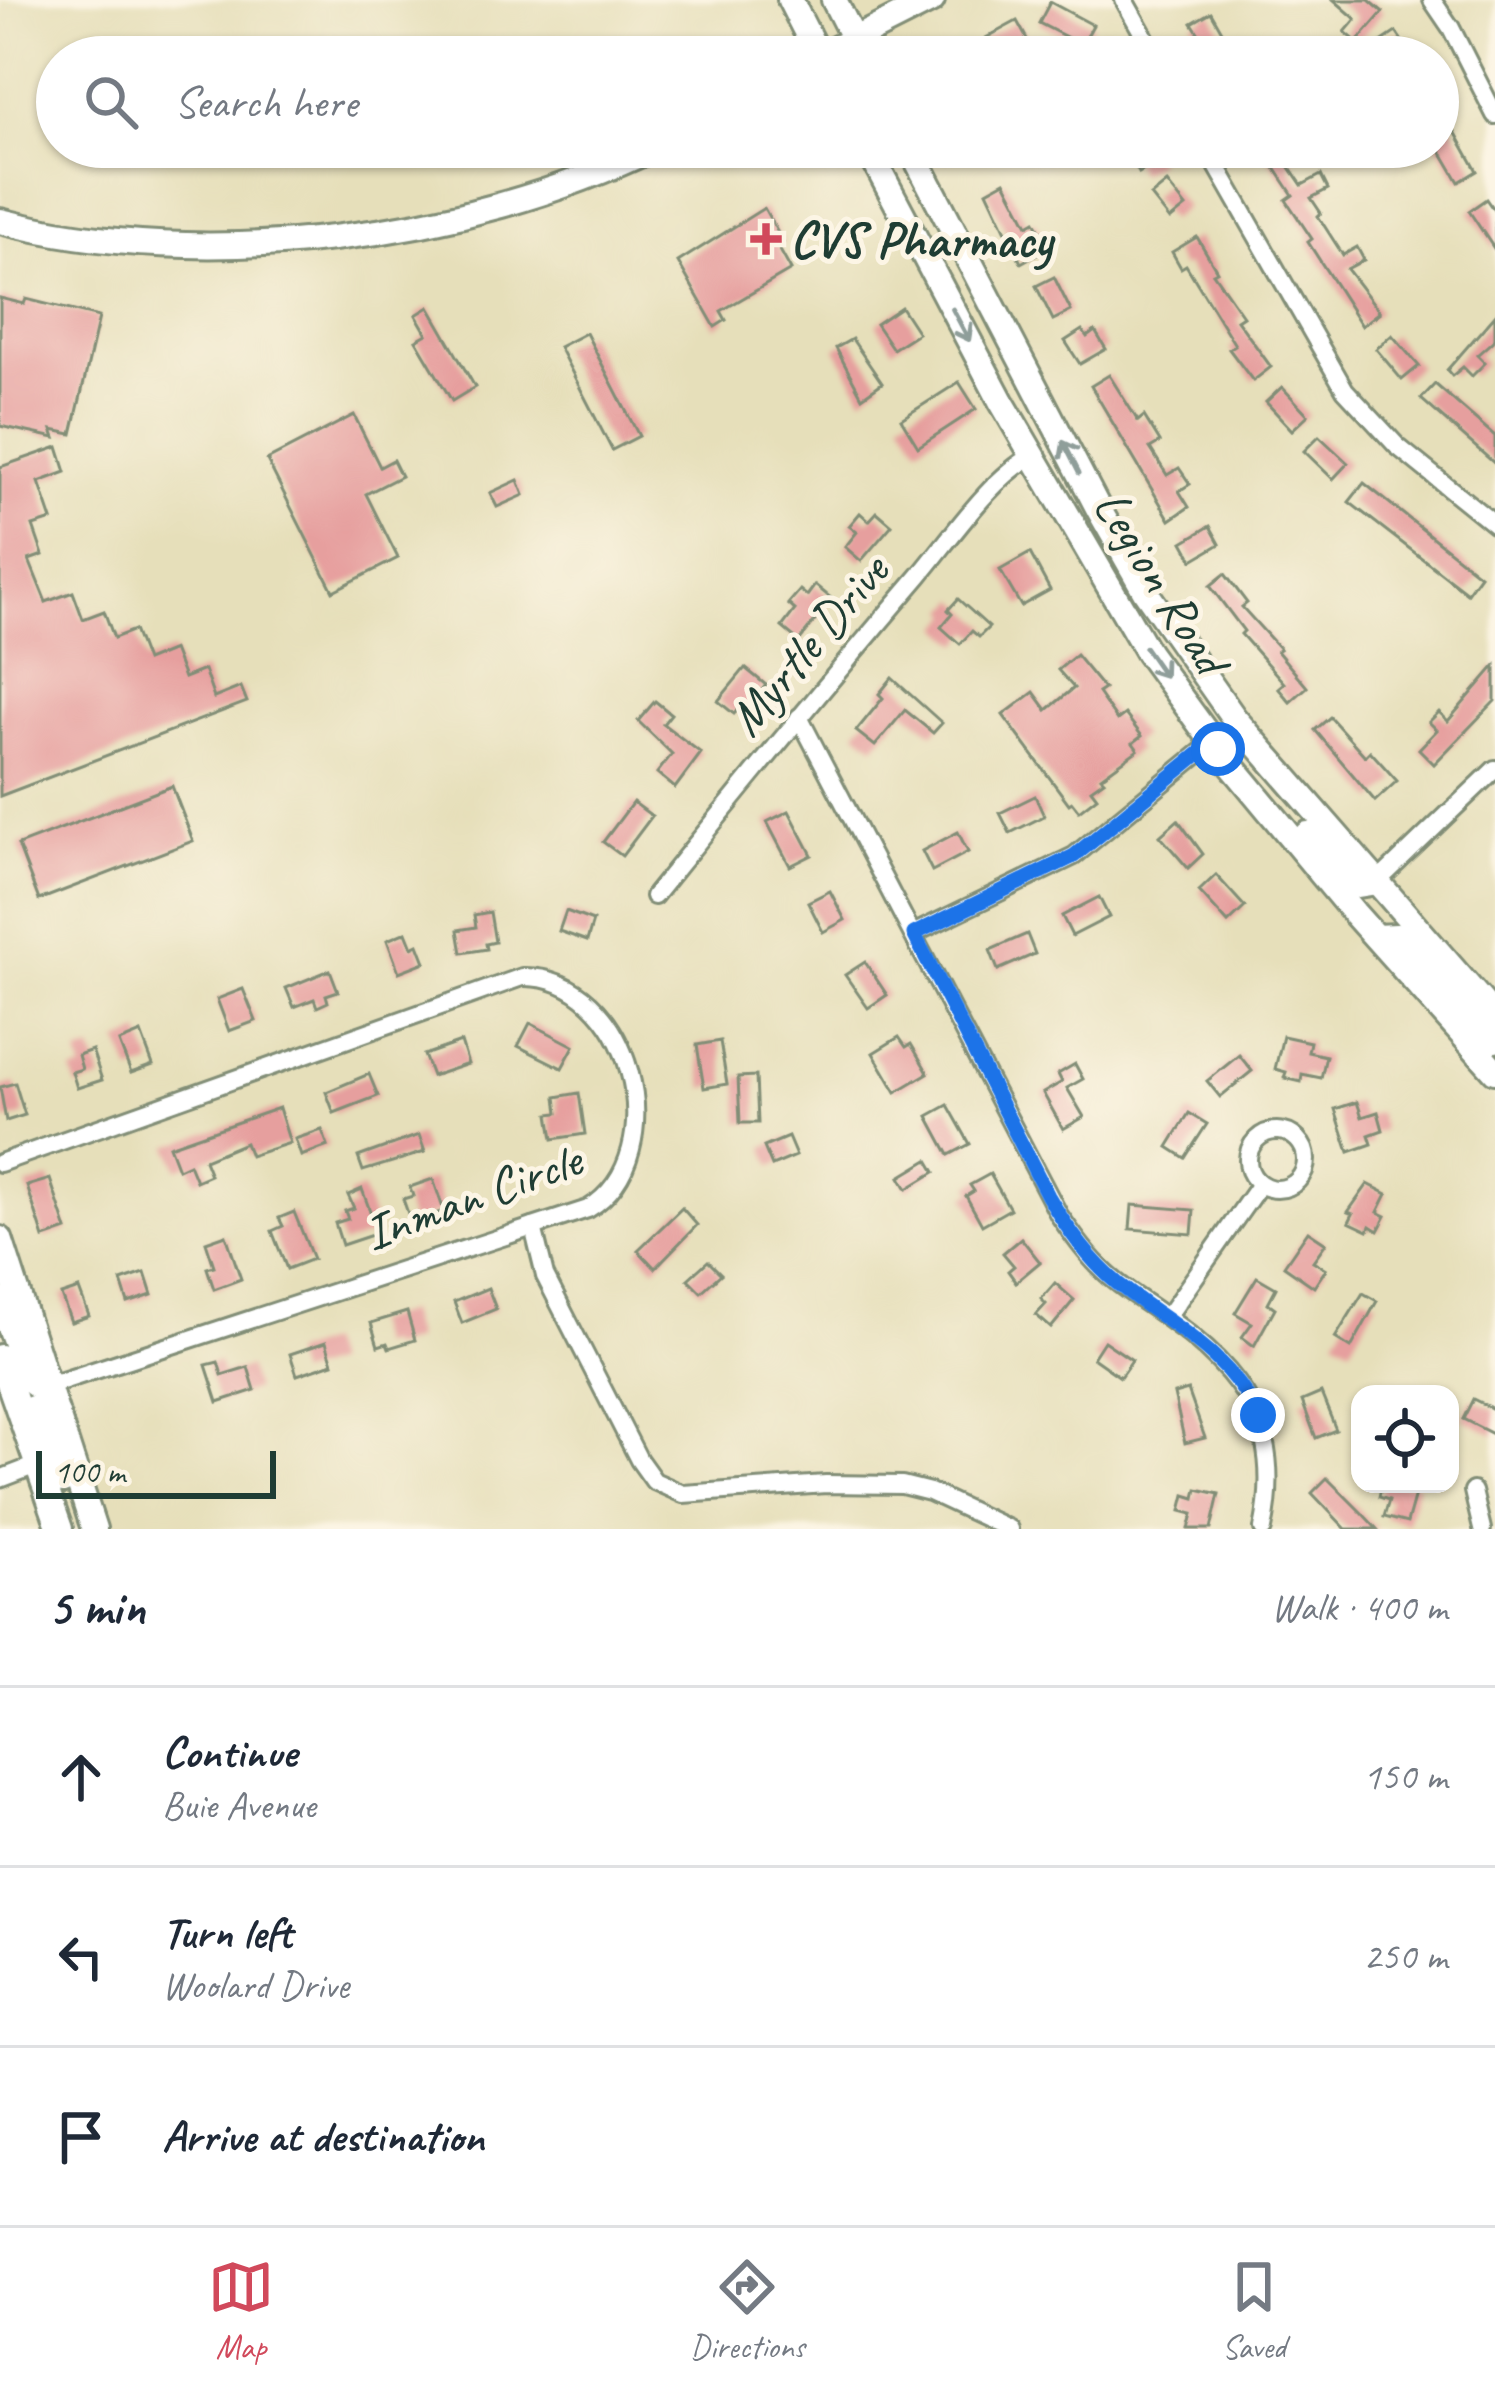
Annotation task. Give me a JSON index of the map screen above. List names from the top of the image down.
{
  "streets": {
    "main road": ["Legion Road"],
    "street": ["Myrtle Drive", "Inman Circle"]
  },
  "crossings": [
    ["Legion Road", "Myrtle Drive"]
  ],
  "places": {
    "health": ["CVS Pharmacy"]
  },
  "scale_bar": "100 m",
  "page": {
    "search": "Search here",
    "scale": "100 m",
    "heading": ["5 min", "Walk · 400 m"],
    "list": [
      ["Continue", "Buie Avenue", "150 m"],
      ["Turn left", "Woolard Drive", "250 m"],
      "Arrive at destination"
    ],
    "nav": ["Map", "Directions", "Saved"]
  }
}
